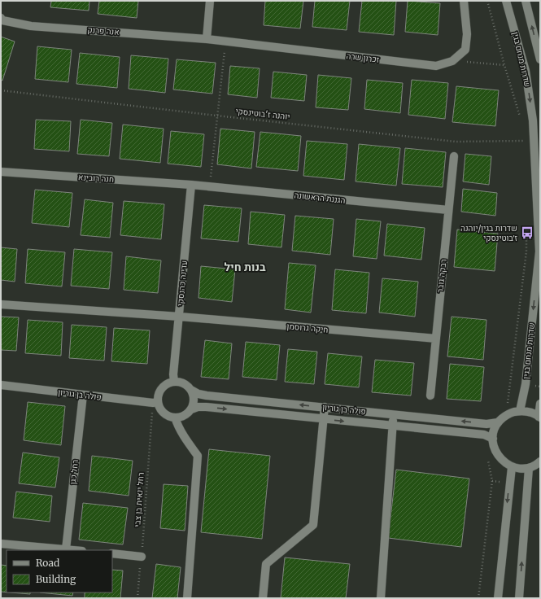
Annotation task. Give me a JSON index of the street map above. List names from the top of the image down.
{
  "streets": {
    "street": [
      "אנה פרנק",
      "זכרון שרה",
      "שדרות מנחם בגין",
      "חנה רובינא",
      "הגננת הראשונה",
      "רבקה גובר",
      "עדינה כהנסקי",
      "חיקה גרוסמן",
      "פולה בן גוריון",
      "רחל כגן"
    ],
    "path": ["יוהנה ז'בוטינסקי", "רחל ינאית בן צבי"]
  },
  "crossings": [
    ["אנה פרנק", "זכרון שרה"],
    ["חנה רובינא", "הגננת הראשונה"],
    ["חנה רובינא", "עדינה כהנסקי"],
    ["הגננת הראשונה", "רבקה גובר"],
    ["הגננת הראשונה", "עדינה כהנסקי"],
    ["רבקה גובר", "חיקה גרוסמן"],
    ["עדינה כהנסקי", "חיקה גרוסמן"],
    ["עדינה כהנסקי", "פולה בן גוריון"],
    ["עדינה כהנסקי", "רחל ינאית בן צבי"],
    ["פולה בן גוריון", "רחל כגן"],
    ["פולה בן גוריון", "רחל ינאית בן צבי"]
  ],
  "one_way": ["שדרות מנחם בגין"],
  "districts": ["בנות חיל"],
  "places": {
    "bus stop": ["שדרות בגין/יוהנה ז׳בוטינסקי"]
  },
  "legend": ["Road", "Building"]
}
